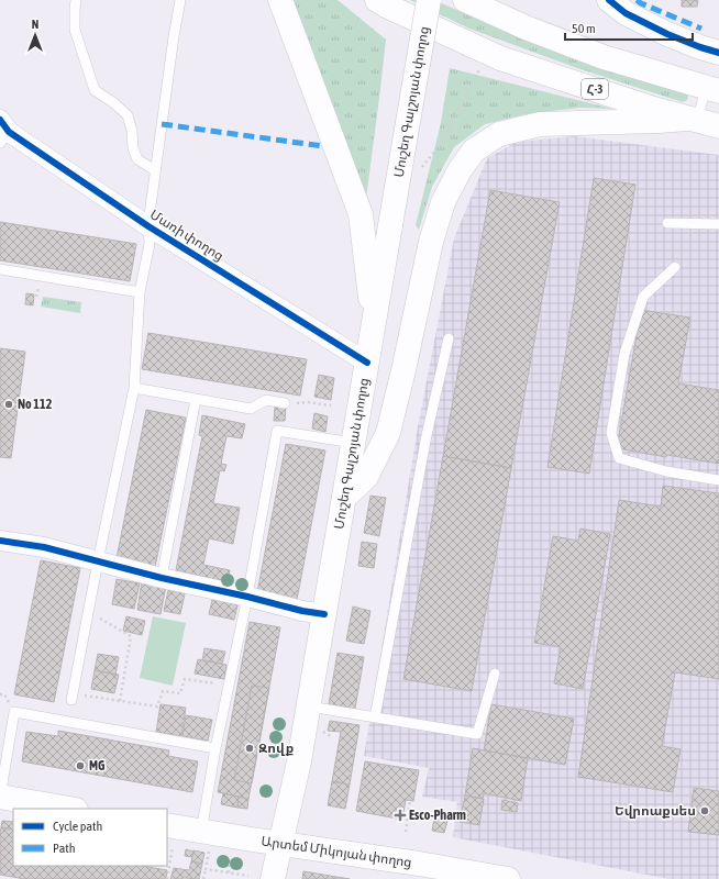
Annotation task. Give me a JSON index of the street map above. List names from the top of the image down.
{
  "streets": {
    "main road": ["Հ-3", "Մուշեղ Գալշոյան փողոց", "Արտեմ Միկոյան փողոց"],
    "street": ["Մառի փողոց"]
  },
  "crossings": [
    ["Մուշեղ Գալշոյան փողոց", "Մառի փողոց"],
    ["Մուշեղ Գալշոյան փողոց", "Արտեմ Միկոյան փողոց"]
  ],
  "places": {
    "other": [
      "No 112",
      "Զովք",
      "MG",
      "Եվրոաքսես"
    ],
    "health": ["Esco-Pharm"]
  },
  "legend": ["Cycle path", "Path"],
  "scale_bar": "50 m",
  "north": "top"
}
